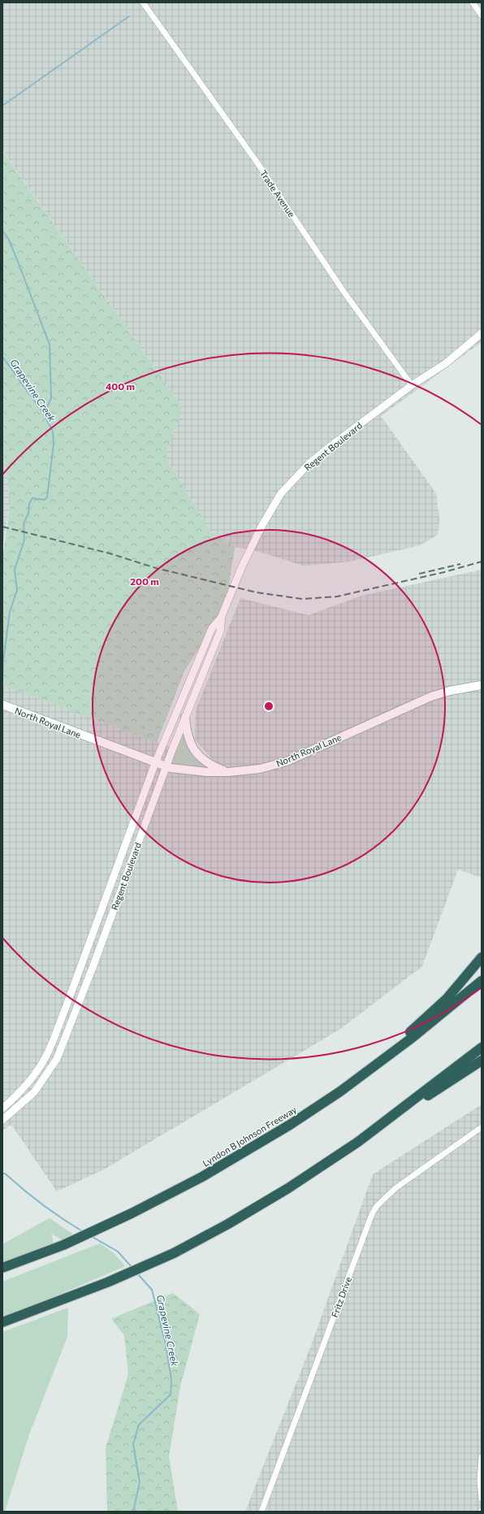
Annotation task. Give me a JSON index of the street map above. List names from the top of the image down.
{
  "streets": {
    "highway": ["Lyndon B Johnson Freeway"],
    "main road": ["North Royal Lane"],
    "street": ["Trade Avenue", "Regent Boulevard", "Fritz Drive"]
  },
  "crossings": [
    ["Trade Avenue", "Regent Boulevard"],
    ["Regent Boulevard", "North Royal Lane"]
  ],
  "water": ["Grapevine Creek"],
  "rings": ["400 m", "200 m"]
}
